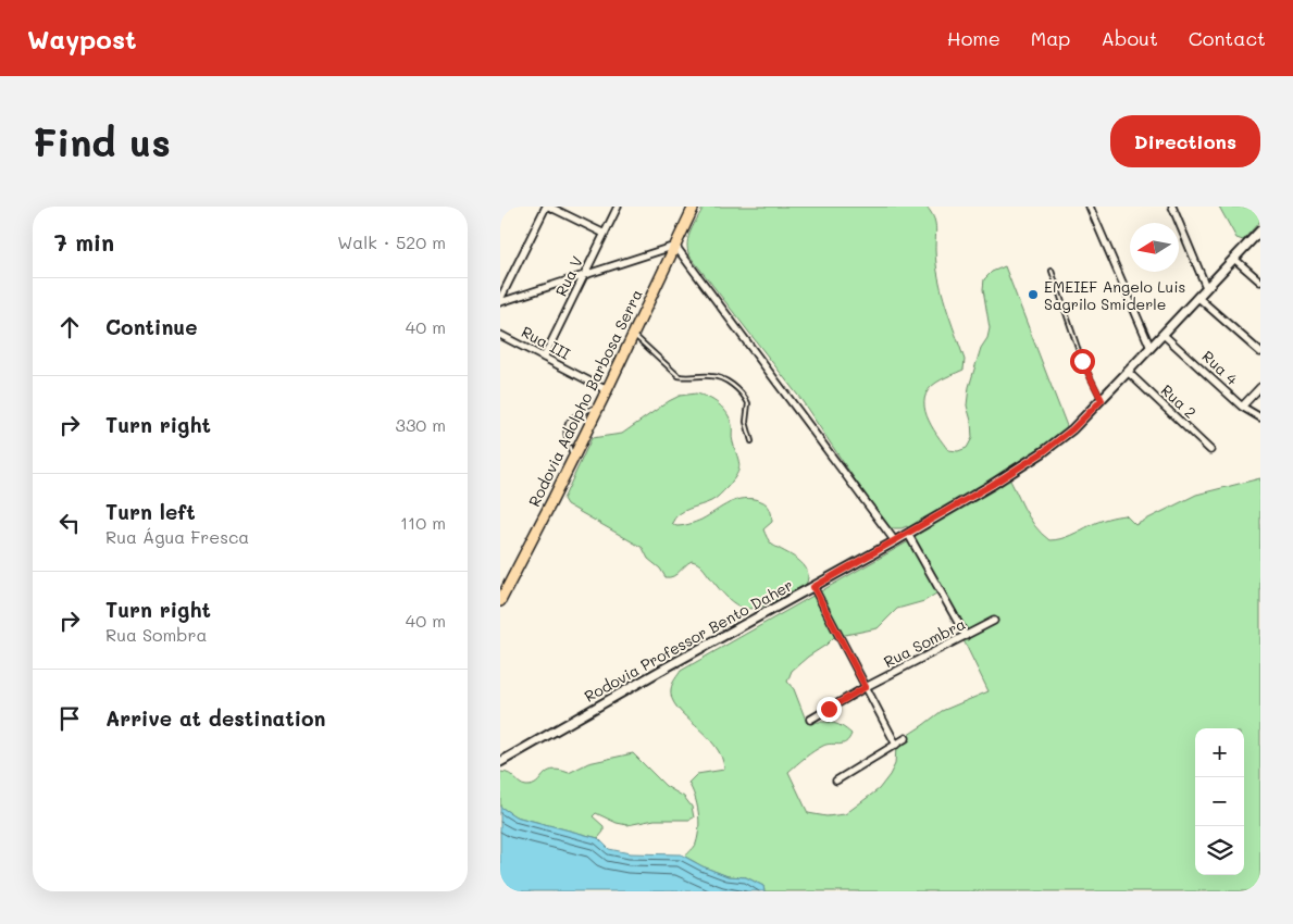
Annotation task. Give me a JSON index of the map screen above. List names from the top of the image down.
{
  "streets": {
    "main road": ["Rodovia Adolpho Barbosa Serra"],
    "street": [
      "Rua V",
      "Rua III",
      "Rua 4",
      "Rua 2",
      "Rodovia Professor Bento Daher",
      "Rua Sombra"
    ]
  },
  "crossings": [
    ["Rua V", "Rua III"],
    ["Rua III", "Rodovia Adolpho Barbosa Serra"],
    ["Rua 4", "Rodovia Professor Bento Daher"],
    ["Rua 2", "Rodovia Professor Bento Daher"]
  ],
  "places": ["EMEIEF Angelo Luis Sagrilo Smiderle"],
  "north": "left",
  "page": {
    "header": "Waypost",
    "nav": [
      "Home",
      "Map",
      "About",
      "Contact"
    ],
    "buttons": "Directions",
    "title": "Find us",
    "heading": ["7 min", "Walk · 520 m"],
    "list": [
      ["Continue", "40 m"],
      ["Turn right", "330 m"],
      ["Turn left", "Rua Água Fresca", "110 m"],
      ["Turn right", "Rua Sombra", "40 m"],
      "Arrive at destination"
    ],
    "map_buttons": ["+", "−"]
  }
}
